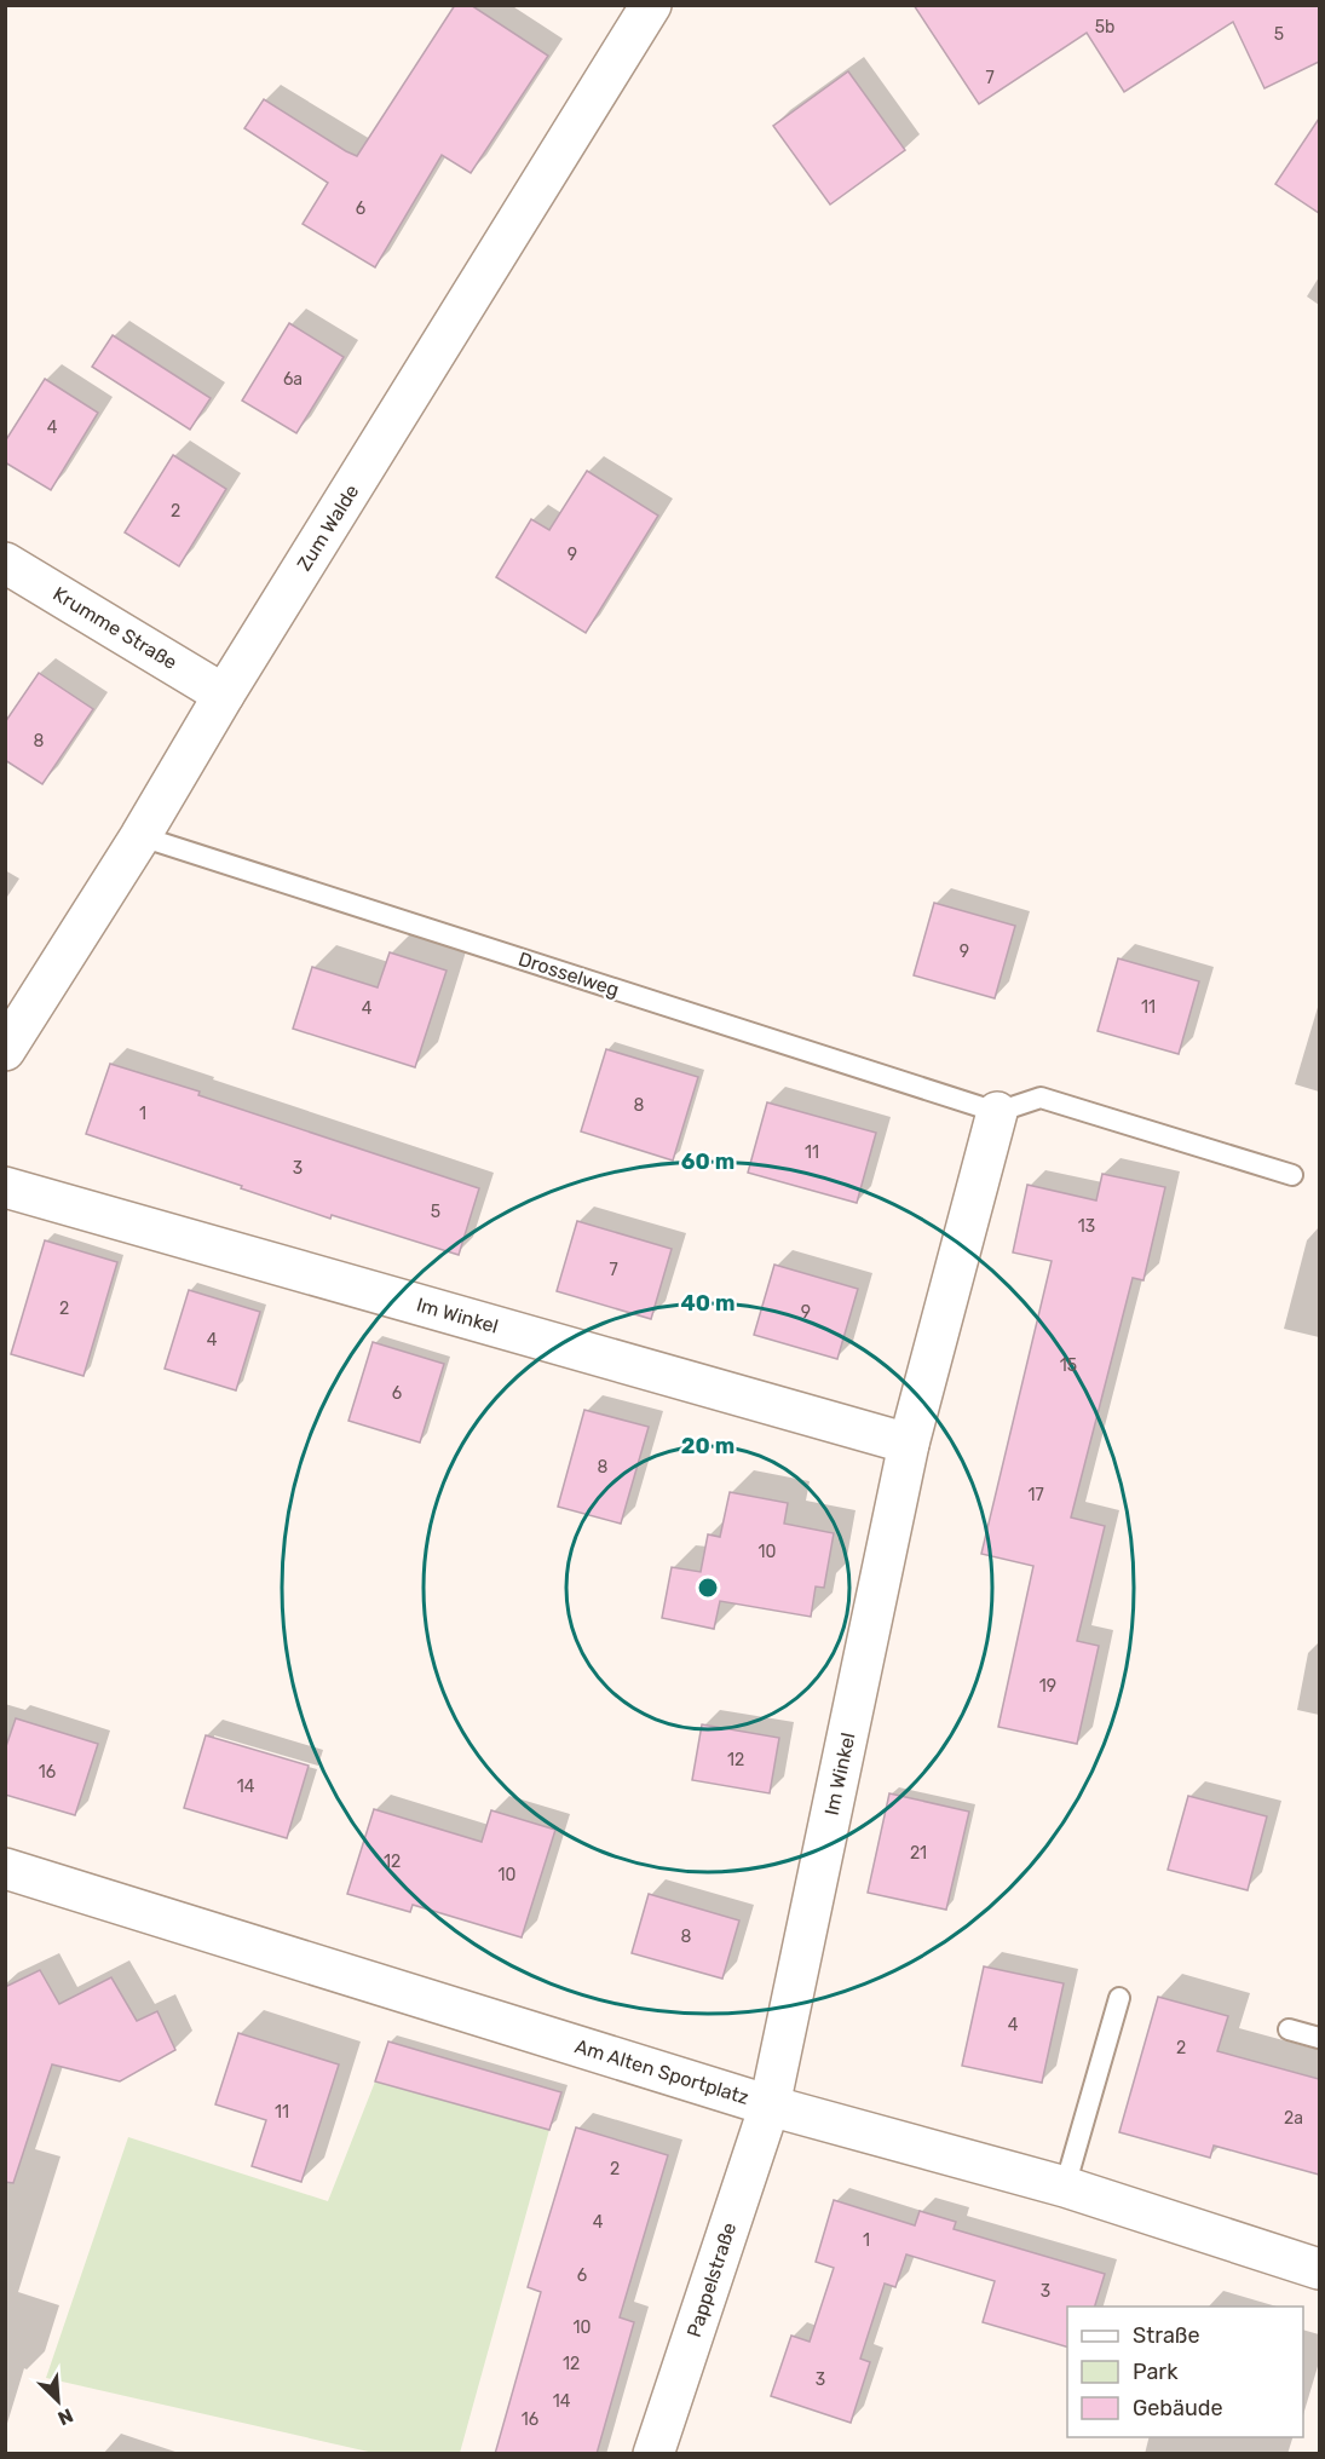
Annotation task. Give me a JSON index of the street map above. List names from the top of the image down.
{
  "streets": {
    "street": [
      "Zum Walde",
      "Krumme Straße",
      "Im Winkel",
      "Am Alten Sportplatz",
      "Pappelstraße"
    ],
    "lane": ["Drosselweg"]
  },
  "crossings": [
    ["Zum Walde", "Krumme Straße"],
    ["Zum Walde", "Drosselweg"],
    ["Drosselweg", "Im Winkel"],
    ["Im Winkel", "Am Alten Sportplatz"],
    ["Im Winkel", "Pappelstraße"],
    ["Am Alten Sportplatz", "Pappelstraße"]
  ],
  "house_numbers": [
    "5b",
    "5",
    "7",
    "6",
    "6a",
    "4",
    "2",
    "9",
    "8",
    "9",
    "11",
    "4",
    "8",
    "1",
    "11",
    "3",
    "5",
    "13",
    "7",
    "2",
    "9",
    "4",
    "15",
    "6",
    "8",
    "17",
    "10",
    "19",
    "12",
    "16",
    "14",
    "21",
    "12",
    "10",
    "8",
    "4",
    "2",
    "11",
    "2a",
    "2",
    "4",
    "1",
    "6",
    "3",
    "10",
    "12",
    "3",
    "14",
    "16"
  ],
  "legend": ["Straße", "Park", "Gebäude"],
  "north": "bottom right",
  "rings": ["60 m", "40 m", "20 m"]
}
